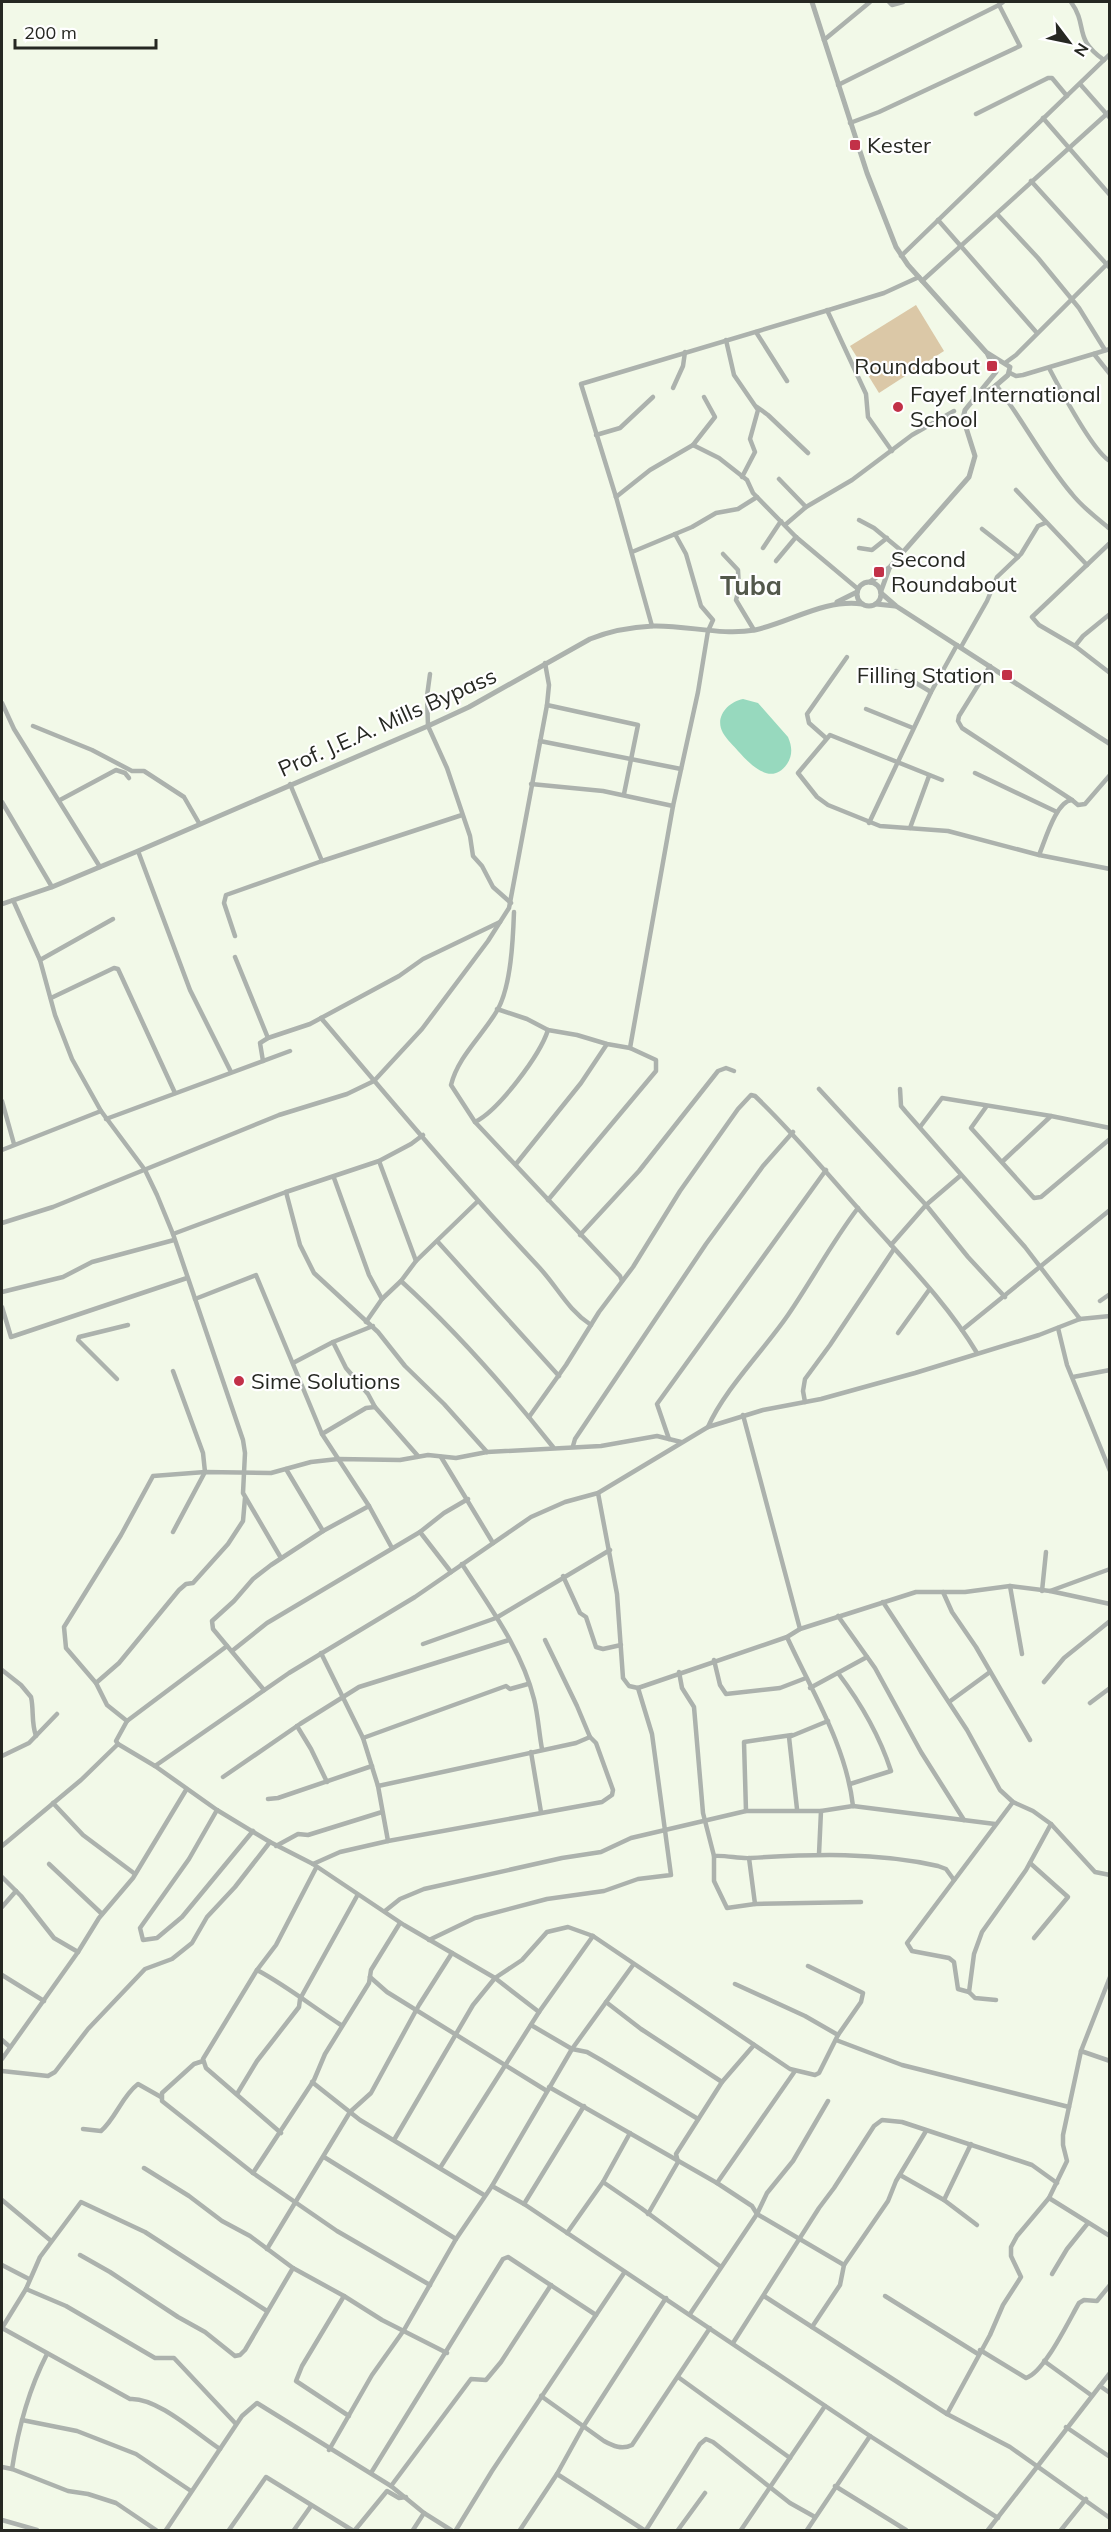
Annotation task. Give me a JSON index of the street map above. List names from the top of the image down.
{
  "streets": {
    "street": ["Prof. J.E.A. Mills Bypass"]
  },
  "districts": ["Tuba"],
  "places": {
    "transit": [
      "Kester",
      "Roundabout",
      "Second Roundabout",
      "Filling Station"
    ],
    "other": ["Fayef International School", "Sime Solutions"]
  },
  "scale_bar": "200 m",
  "north": "bottom right"
}
